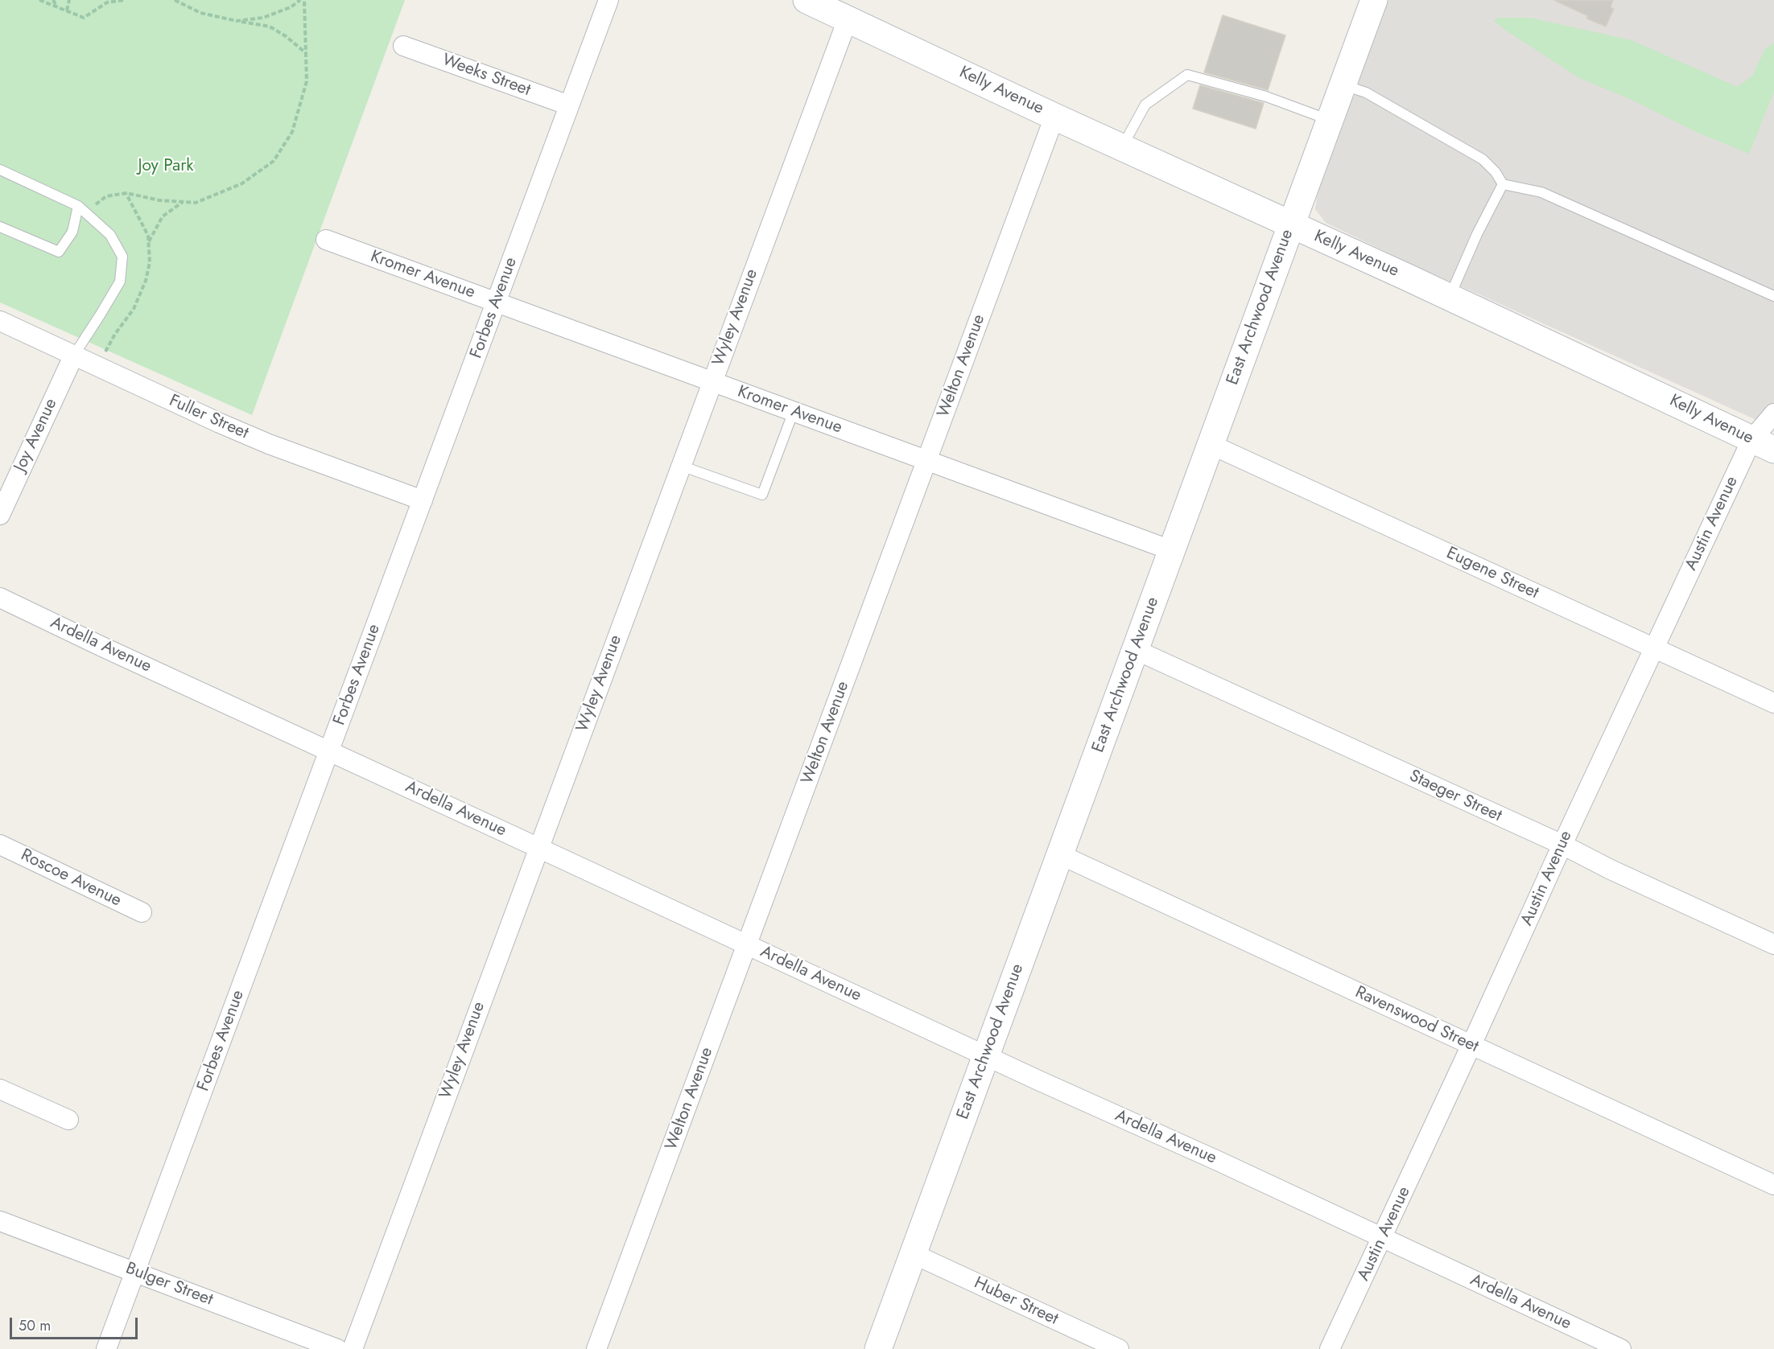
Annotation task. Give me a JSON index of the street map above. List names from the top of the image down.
{
  "streets": {
    "main road": ["Kelly Avenue", "East Archwood Avenue"],
    "street": [
      "Weeks Street",
      "Kromer Avenue",
      "Forbes Avenue",
      "Wyley Avenue",
      "Welton Avenue",
      "Fuller Street",
      "Joy Avenue",
      "Austin Avenue",
      "Eugene Street",
      "Ardella Avenue",
      "Staeger Street",
      "Roscoe Avenue",
      "Ravenswood Street",
      "Bulger Street",
      "Huber Street"
    ]
  },
  "crossings": [
    ["Weeks Street", "Forbes Avenue"],
    ["Kelly Avenue", "East Archwood Avenue"],
    ["Kelly Avenue", "Wyley Avenue"],
    ["Kelly Avenue", "Welton Avenue"],
    ["Kelly Avenue", "Austin Avenue"],
    ["Kromer Avenue", "East Archwood Avenue"],
    ["Kromer Avenue", "Forbes Avenue"],
    ["Kromer Avenue", "Wyley Avenue"],
    ["Kromer Avenue", "Welton Avenue"],
    ["East Archwood Avenue", "Eugene Street"],
    ["East Archwood Avenue", "Ardella Avenue"],
    ["East Archwood Avenue", "Staeger Street"],
    ["East Archwood Avenue", "Ravenswood Street"],
    ["East Archwood Avenue", "Huber Street"],
    ["Forbes Avenue", "Fuller Street"],
    ["Forbes Avenue", "Ardella Avenue"],
    ["Forbes Avenue", "Bulger Street"],
    ["Wyley Avenue", "Ardella Avenue"],
    ["Welton Avenue", "Ardella Avenue"],
    ["Fuller Street", "Joy Avenue"],
    ["Austin Avenue", "Eugene Street"],
    ["Austin Avenue", "Ardella Avenue"],
    ["Austin Avenue", "Staeger Street"],
    ["Austin Avenue", "Ravenswood Street"]
  ],
  "parks": ["Joy Park"],
  "scale_bar": "50 m"
}
